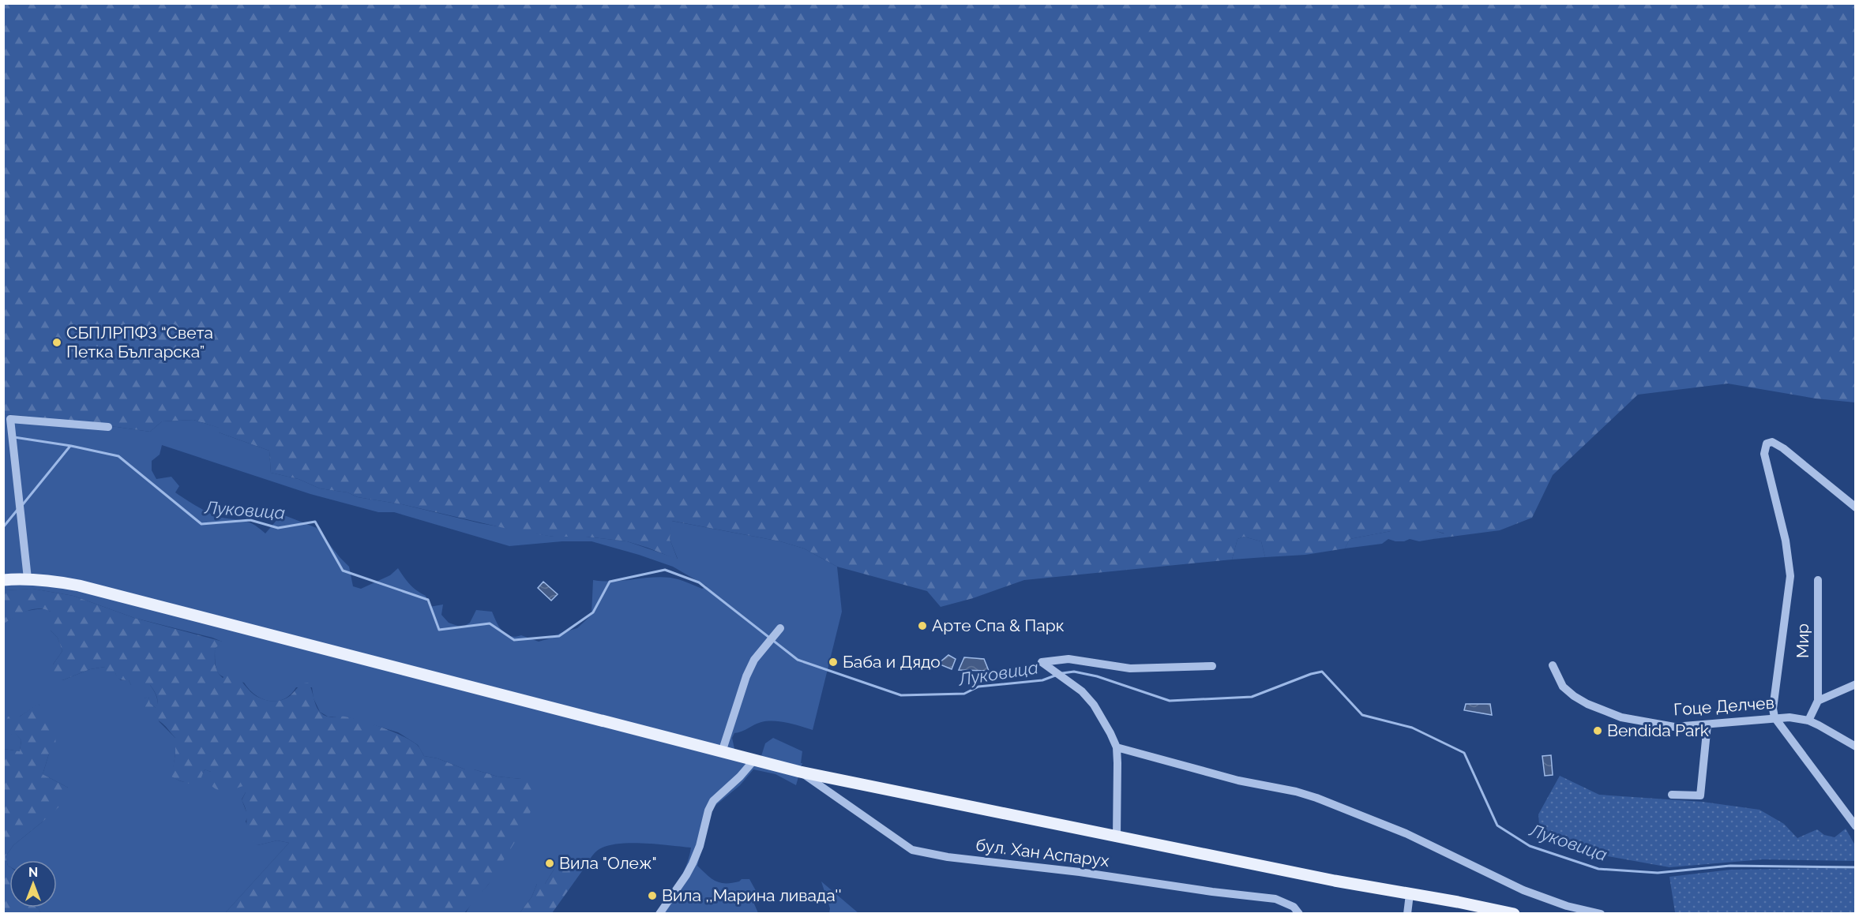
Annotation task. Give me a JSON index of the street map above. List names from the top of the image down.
{
  "streets": {
    "street": ["Мир", "Гоце Делчев", "бул. Хан Аспарух"]
  },
  "crossings": [
    ["Мир", "Гоце Делчев"]
  ],
  "water": ["Луковица"],
  "places": [
    "СБПЛРПФЗ “Света Петка Българска”",
    "Арте Спа & Парк",
    "Баба и Дядо",
    "Bendida Park",
    "Вила \"Олеж\"",
    "Вила ,,Марина ливада''"
  ],
  "north": "top"
}
